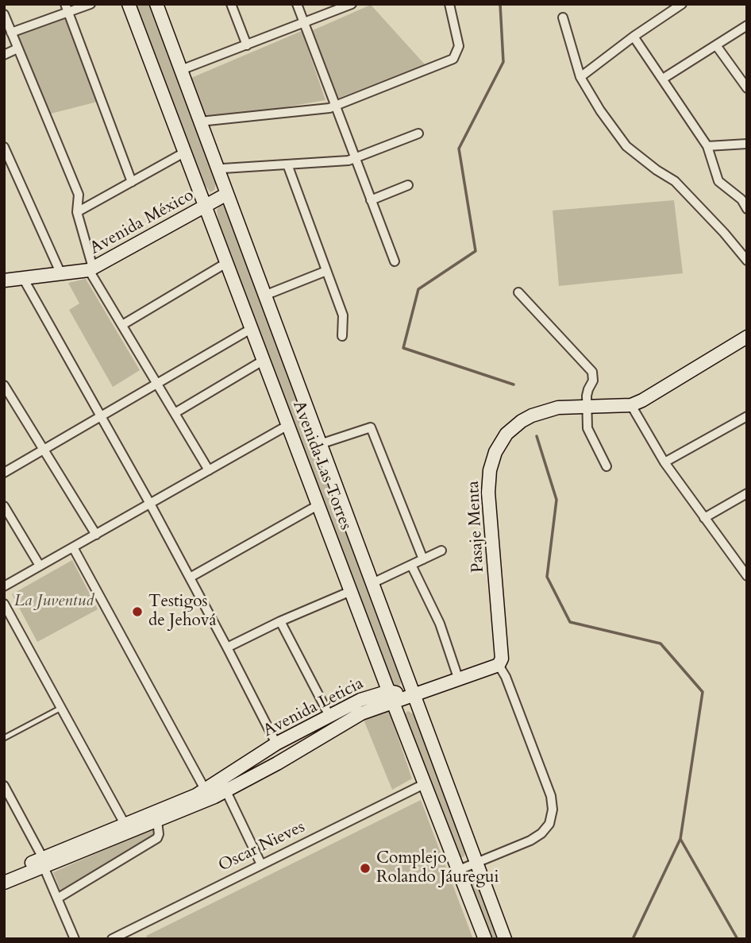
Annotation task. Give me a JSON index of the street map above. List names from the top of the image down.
{
  "streets": {
    "street": [
      "Avenida México",
      "Avenida Las Torres",
      "Pasaje Menta",
      "Avenida Leticia",
      "Oscar Nieves"
    ]
  },
  "crossings": [
    ["Avenida México", "Avenida Las Torres"],
    ["Avenida Las Torres", "Avenida Leticia"],
    ["Avenida Las Torres", "Oscar Nieves"]
  ],
  "parks": ["La Juventud"],
  "places": ["Testigos de Jehová", "Complejo Rolando Jáuregui"]
}
